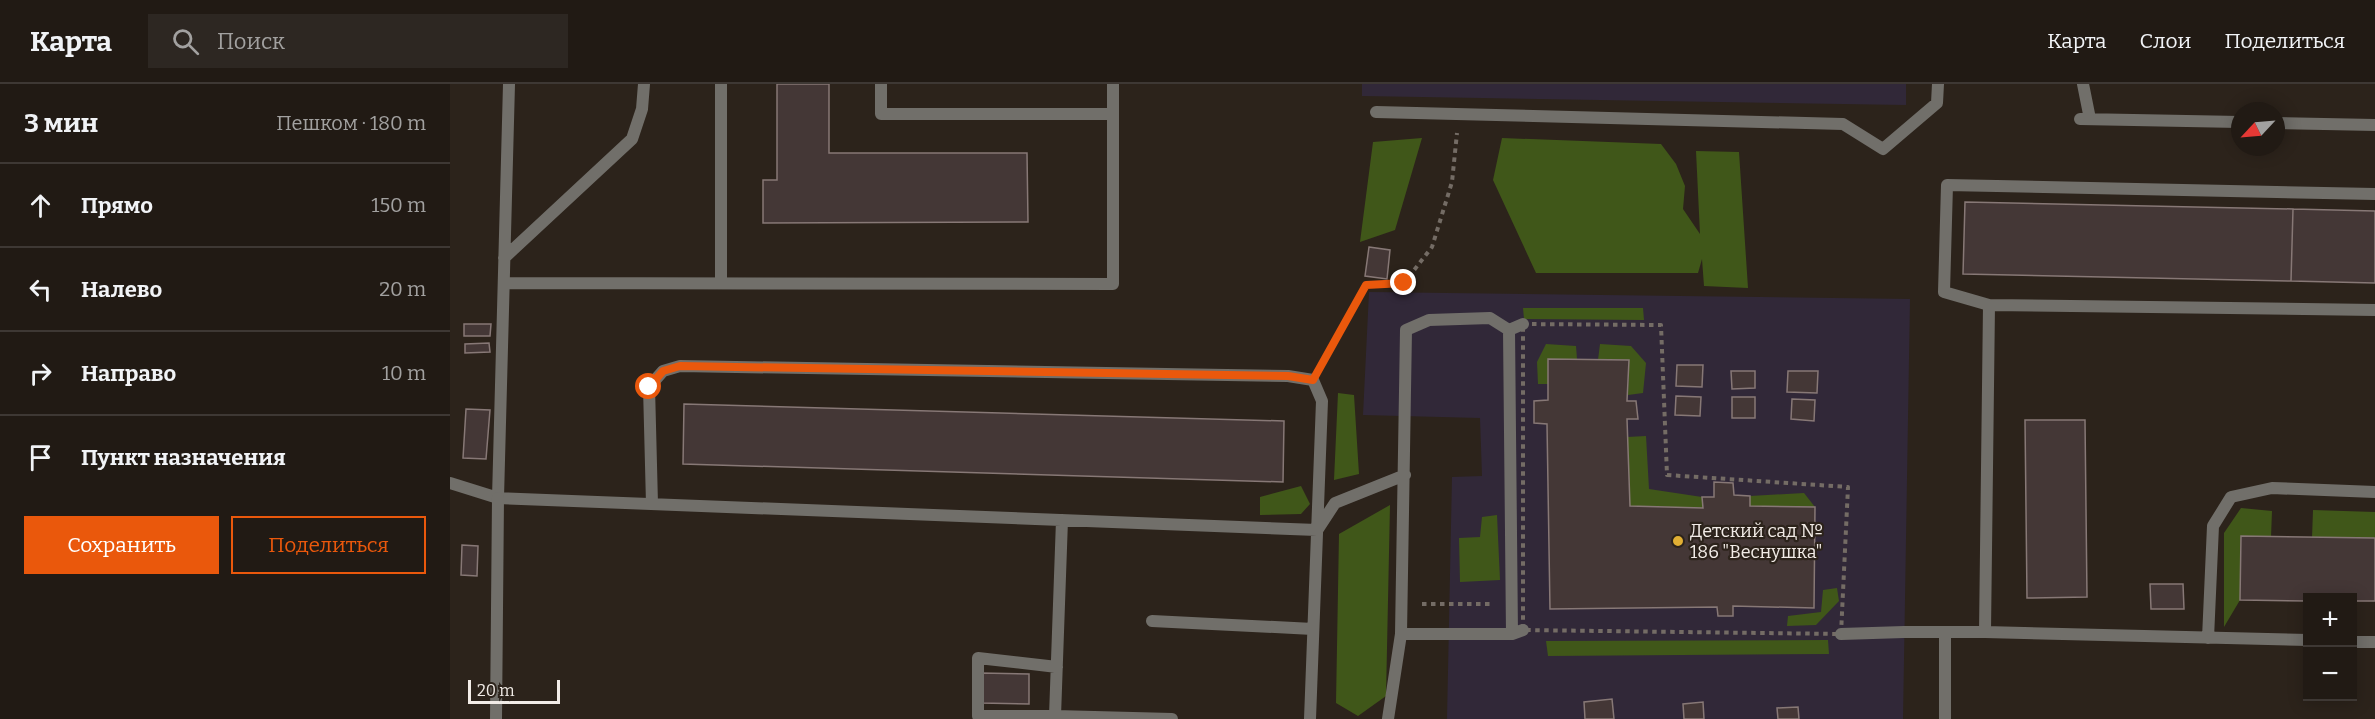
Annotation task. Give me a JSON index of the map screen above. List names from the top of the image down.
{
  "places": ["Детский сад № 186 \"Веснушка\""],
  "scale_bar": "20 m",
  "north": "bottom left",
  "page": {
    "header": "Карта",
    "search": "Поиск",
    "nav": ["Карта", "Слои", "Поделиться"],
    "heading": ["3 мин", "Пешком · 180 m"],
    "list": [
      ["Прямо", "150 m"],
      ["Налево", "20 m"],
      ["Направо", "10 m"],
      "Пункт назначения"
    ],
    "buttons": ["Сохранить", "Поделиться"],
    "map_buttons": ["+", "−"],
    "scale": "20 m"
  }
}
